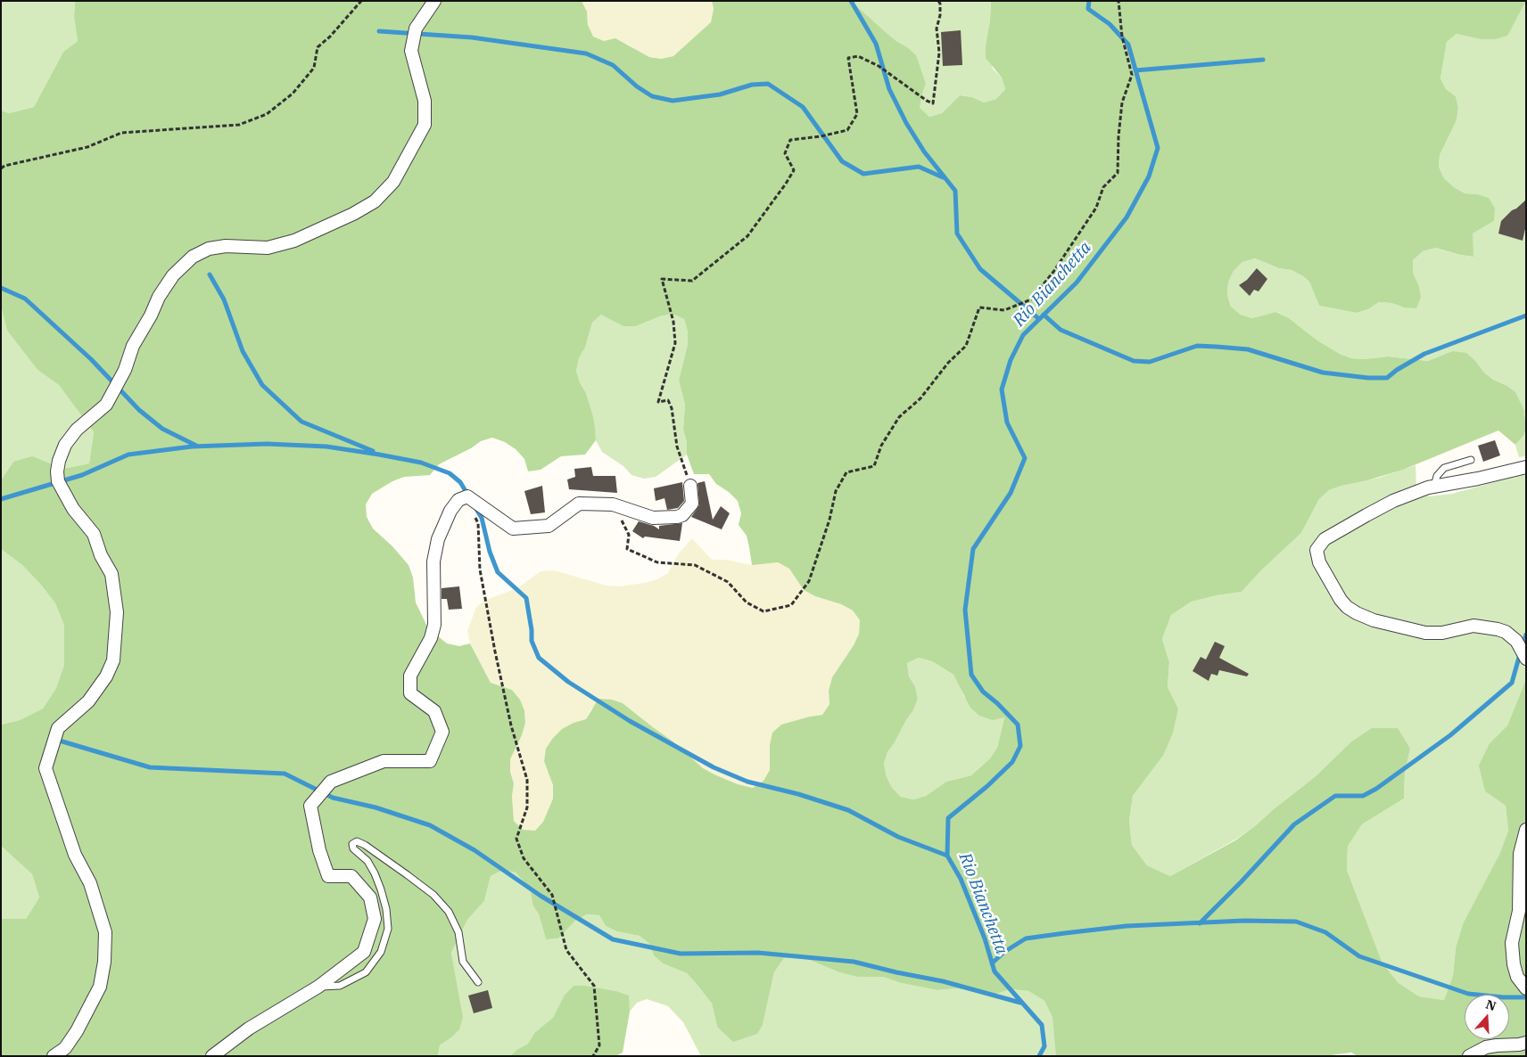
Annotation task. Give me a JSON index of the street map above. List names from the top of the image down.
{
  "water": ["Rio Bianchetta"],
  "north": "top"
}
